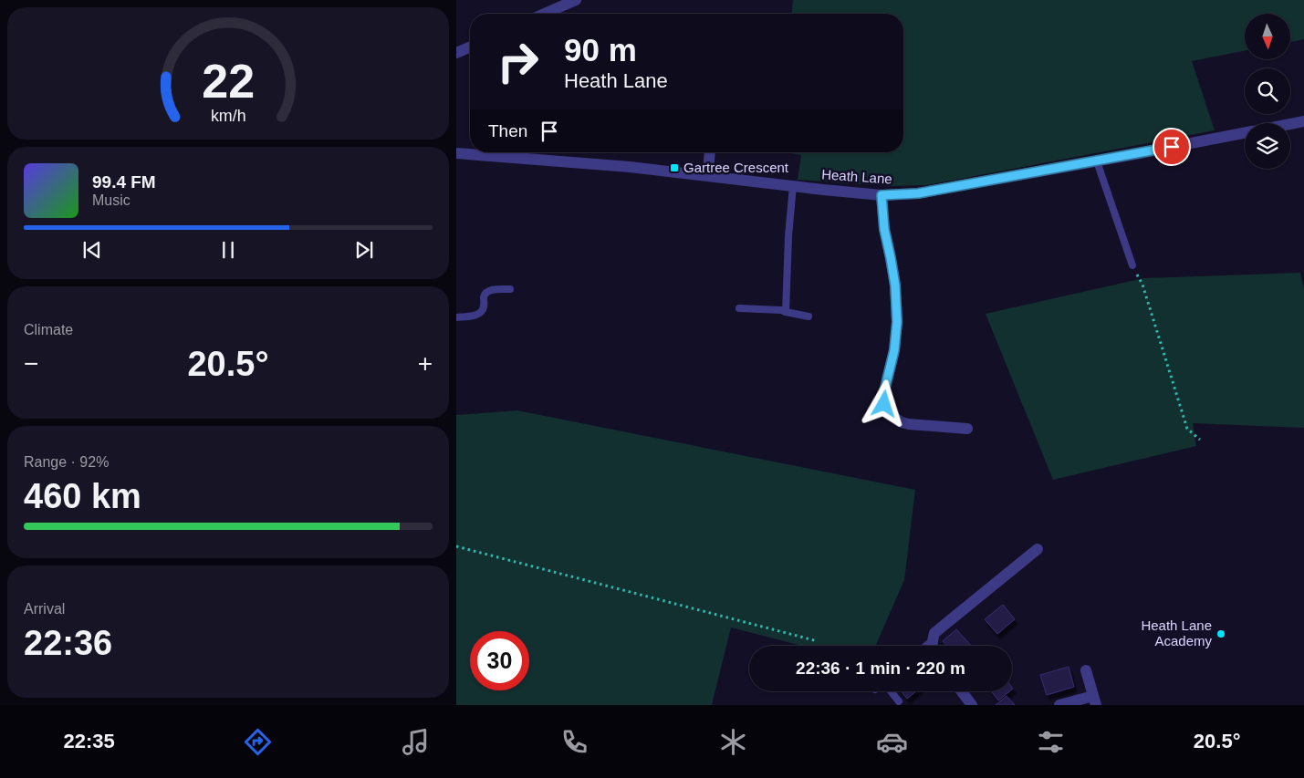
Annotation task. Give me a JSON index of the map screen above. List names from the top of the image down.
{
  "streets": {
    "street": ["Heath Lane"]
  },
  "places": {
    "transit": ["Gartree Crescent"],
    "other": ["Heath Lane Academy"]
  },
  "north": "bottom",
  "page": {
    "turn": ["90 m", "Heath Lane"],
    "then": "Then",
    "song": ["99.4 FM", "Music"],
    "tile": [
      "Climate",
      ["Range · 92%", "460 km"],
      ["Arrival", "22:36"]
    ],
    "heat": ["−", "20.5°", "+"],
    "limit": "30",
    "trip": "22:36 · 1 min · 220 m",
    "tabs": ["22:35", "20.5°"],
    "gauge": ["22", "km/h"]
  }
}
